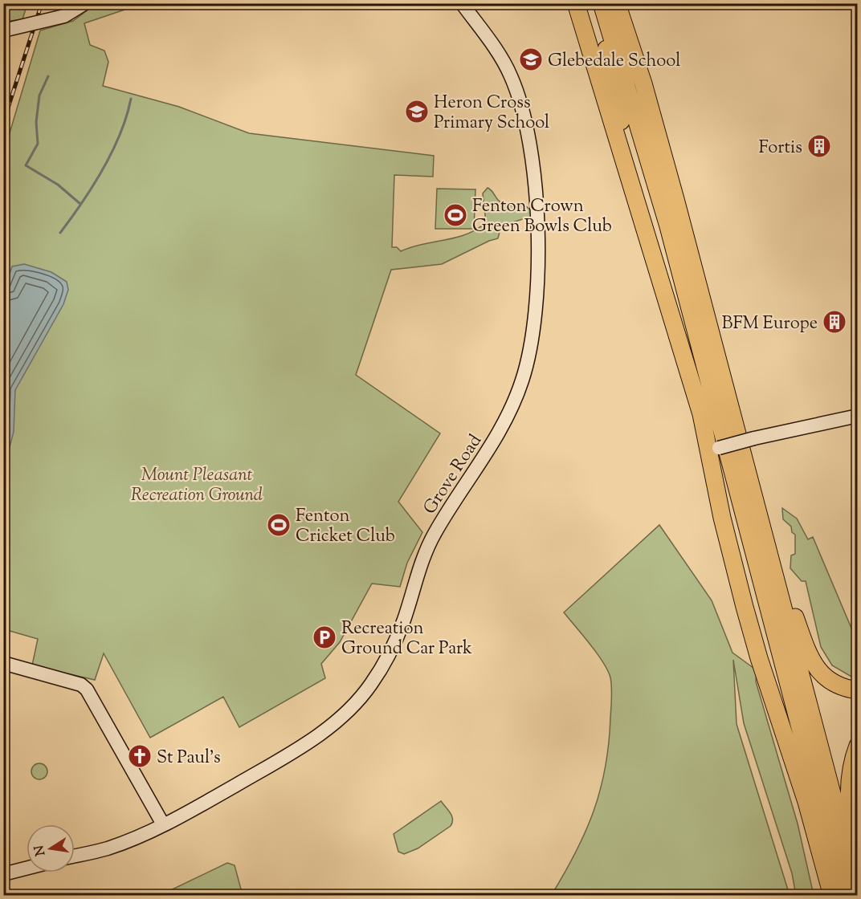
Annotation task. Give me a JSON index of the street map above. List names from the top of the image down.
{
  "streets": {
    "street": ["Grove Road"]
  },
  "parks": ["Mount Pleasant Recreation Ground"],
  "places": {
    "school or university": ["Glebedale School", "Heron Cross Primary School"],
    "building": ["Fortis", "BFM Europe"],
    "sports": ["Fenton Crown Green Bowls Club", "Fenton Cricket Club"],
    "parking": ["Recreation Ground Car Park"],
    "church": ["St Paul's"]
  },
  "north": "left"
}
